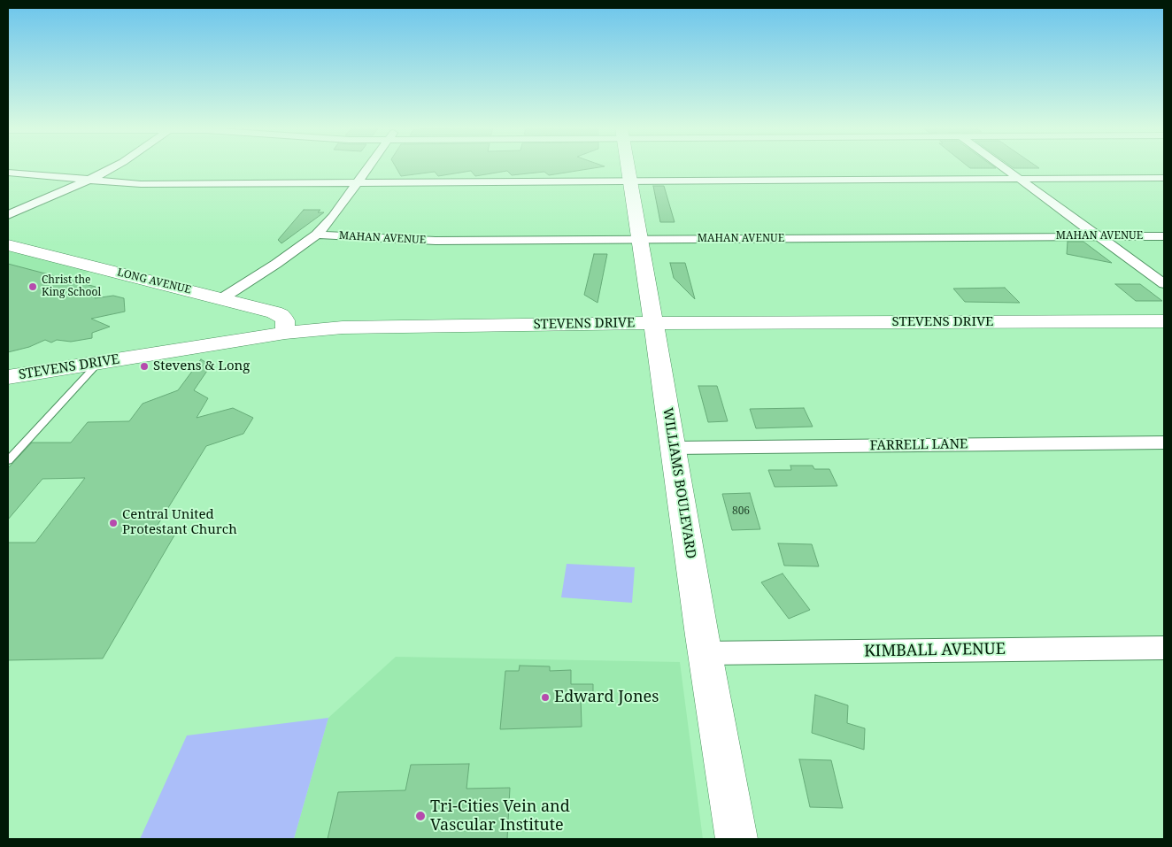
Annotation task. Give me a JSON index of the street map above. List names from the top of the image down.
{
  "streets": {
    "street": [
      "MAHAN AVENUE",
      "LONG AVENUE",
      "STEVENS DRIVE",
      "FARRELL LANE",
      "WILLIAMS BOULEVARD",
      "KIMBALL AVENUE"
    ]
  },
  "crossings": [
    ["MAHAN AVENUE", "WILLIAMS BOULEVARD"],
    ["LONG AVENUE", "STEVENS DRIVE"],
    ["STEVENS DRIVE", "WILLIAMS BOULEVARD"],
    ["FARRELL LANE", "WILLIAMS BOULEVARD"],
    ["WILLIAMS BOULEVARD", "KIMBALL AVENUE"]
  ],
  "places": [
    "Christ the King School",
    "Stevens & Long",
    "Central United Protestant Church",
    "Edward Jones",
    "Tri-Cities Vein and Vascular Institute"
  ],
  "house_numbers": ["806"]
}
